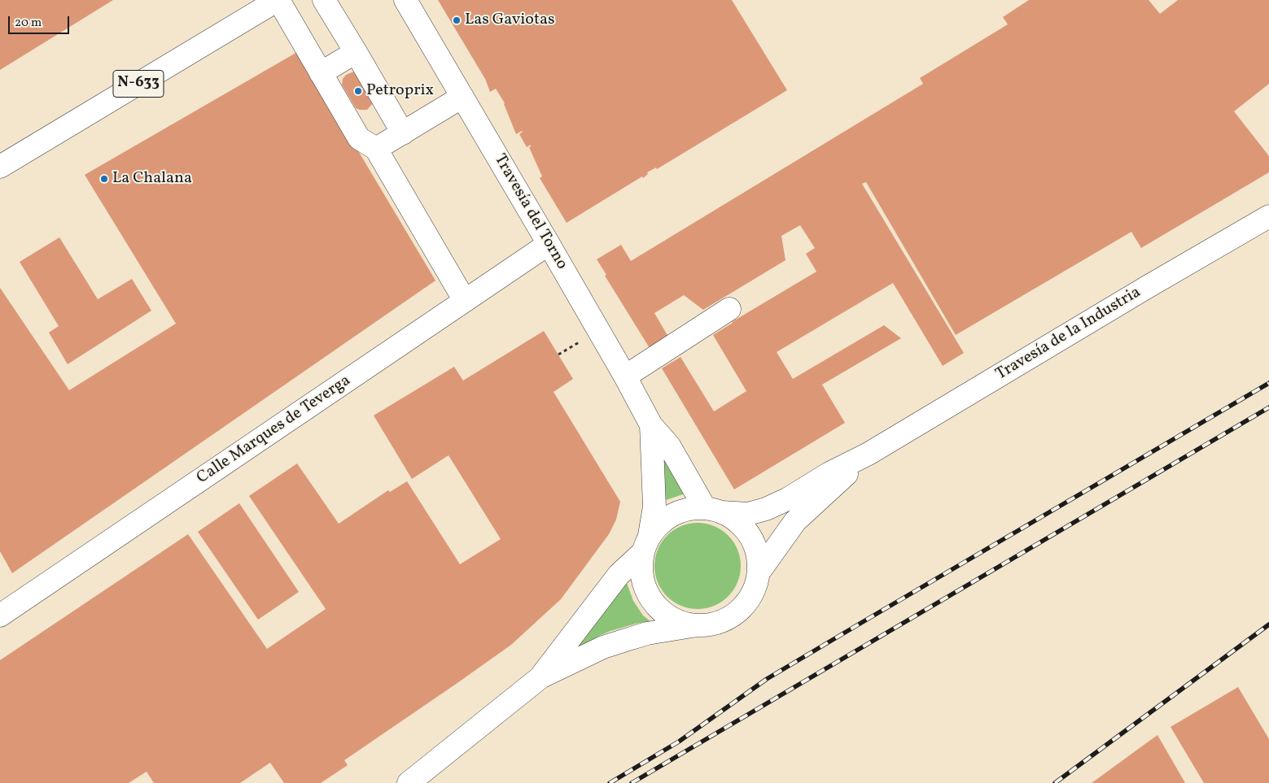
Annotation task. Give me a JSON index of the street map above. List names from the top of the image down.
{
  "streets": {
    "main road": [
      "N-633",
      "Travesía del Torno",
      "Travesía de la Industria",
      "Calle Marques de Teverga"
    ]
  },
  "crossings": [
    ["Travesía del Torno", "Travesía de la Industria"],
    ["Travesía del Torno", "Calle Marques de Teverga"]
  ],
  "places": ["Las Gaviotas", "Petroprix", "La Chalana"],
  "scale_bar": "20 m"
}
